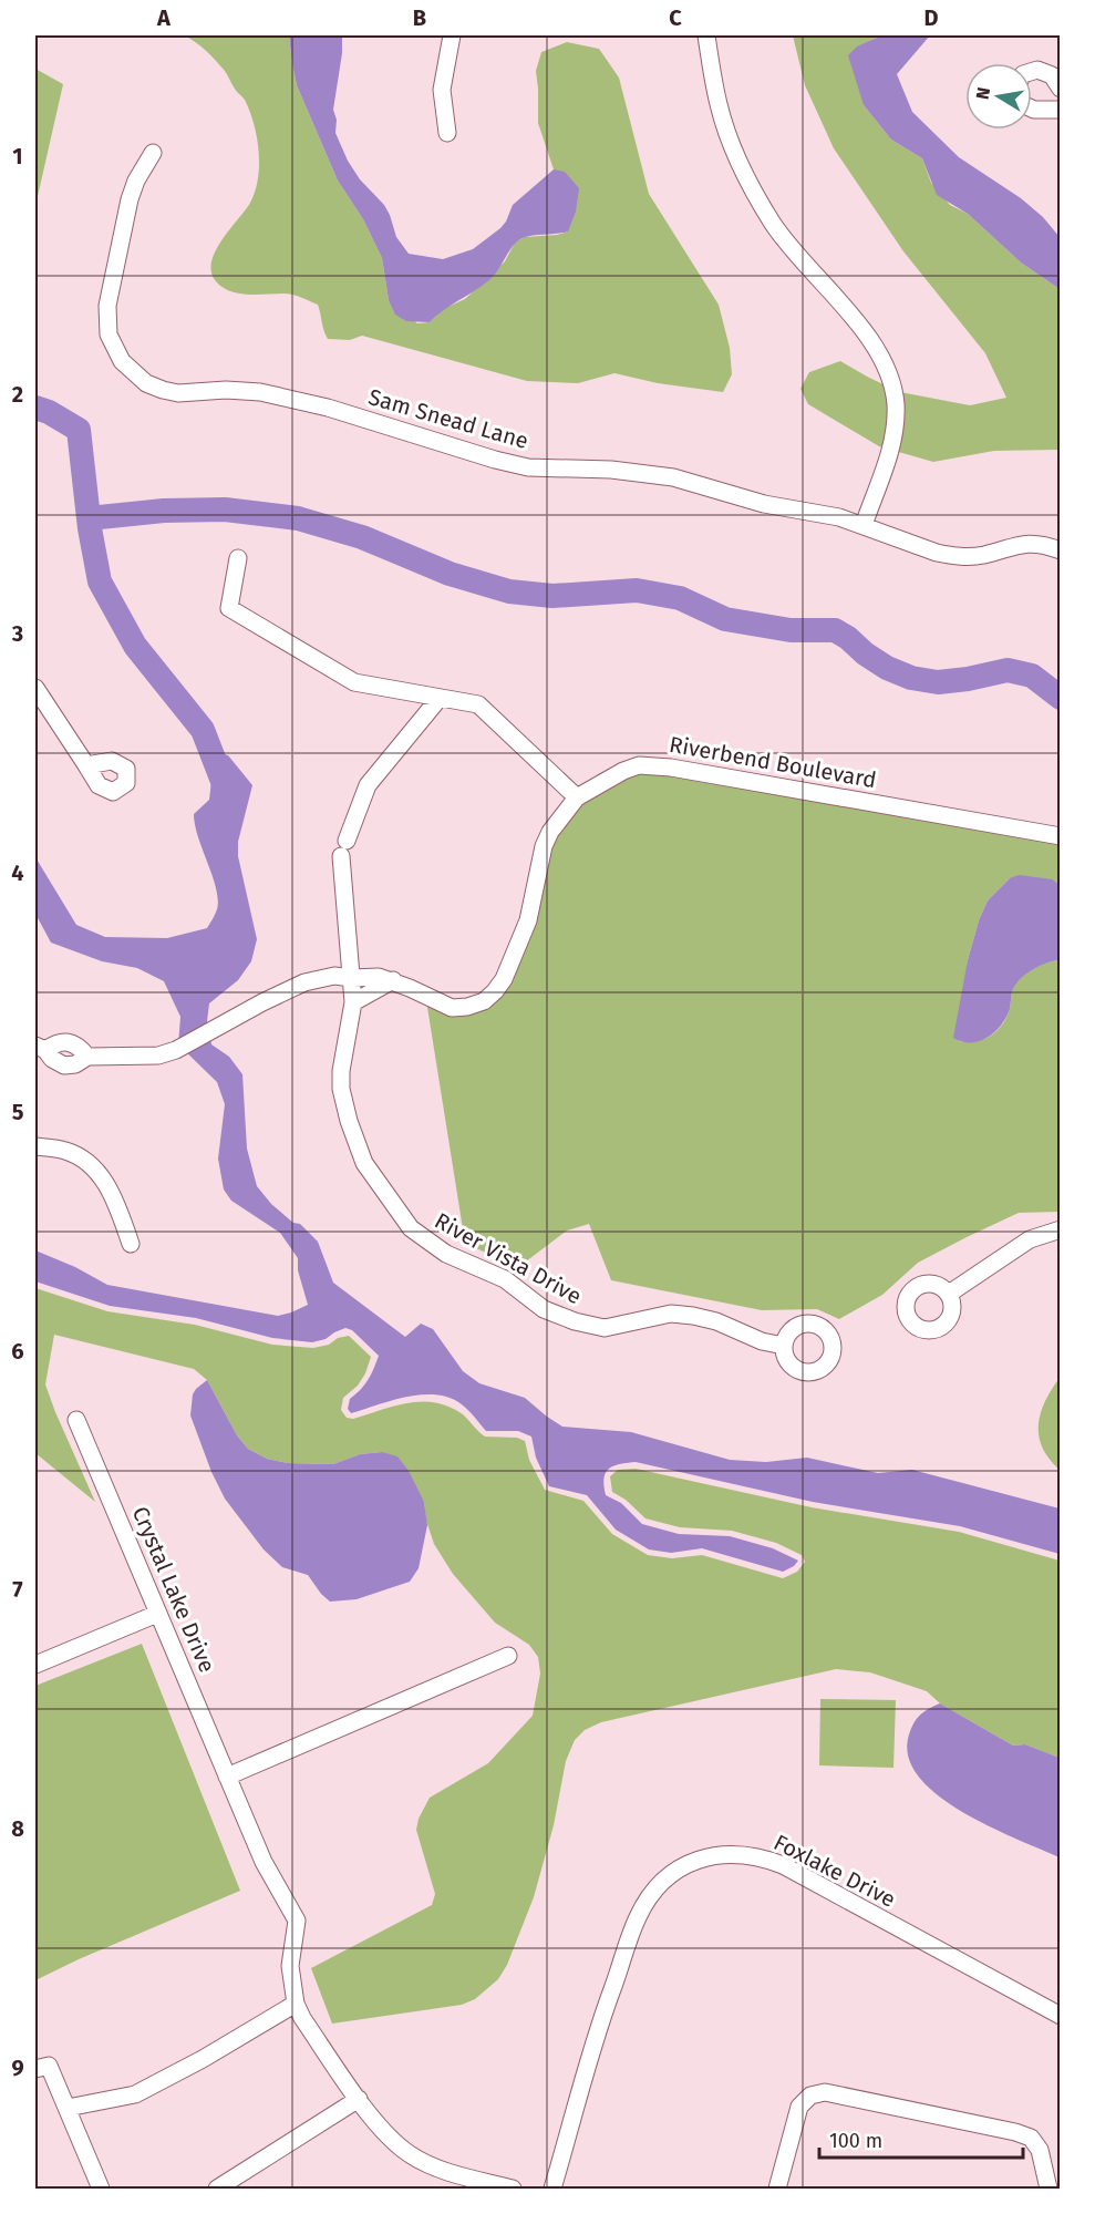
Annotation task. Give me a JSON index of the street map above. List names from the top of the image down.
{
  "streets": {
    "street": [
      "Sam Snead Lane",
      "Riverbend Boulevard",
      "River Vista Drive",
      "Crystal Lake Drive",
      "Foxlake Drive"
    ]
  },
  "crossings": [
    ["Riverbend Boulevard", "River Vista Drive"]
  ],
  "scale_bar": "100 m",
  "north": "left",
  "grid": {
    "columns": [
      "A",
      "B",
      "C",
      "D"
    ],
    "rows": [
      "1",
      "2",
      "3",
      "4",
      "5",
      "6",
      "7",
      "8",
      "9"
    ]
  }
}
